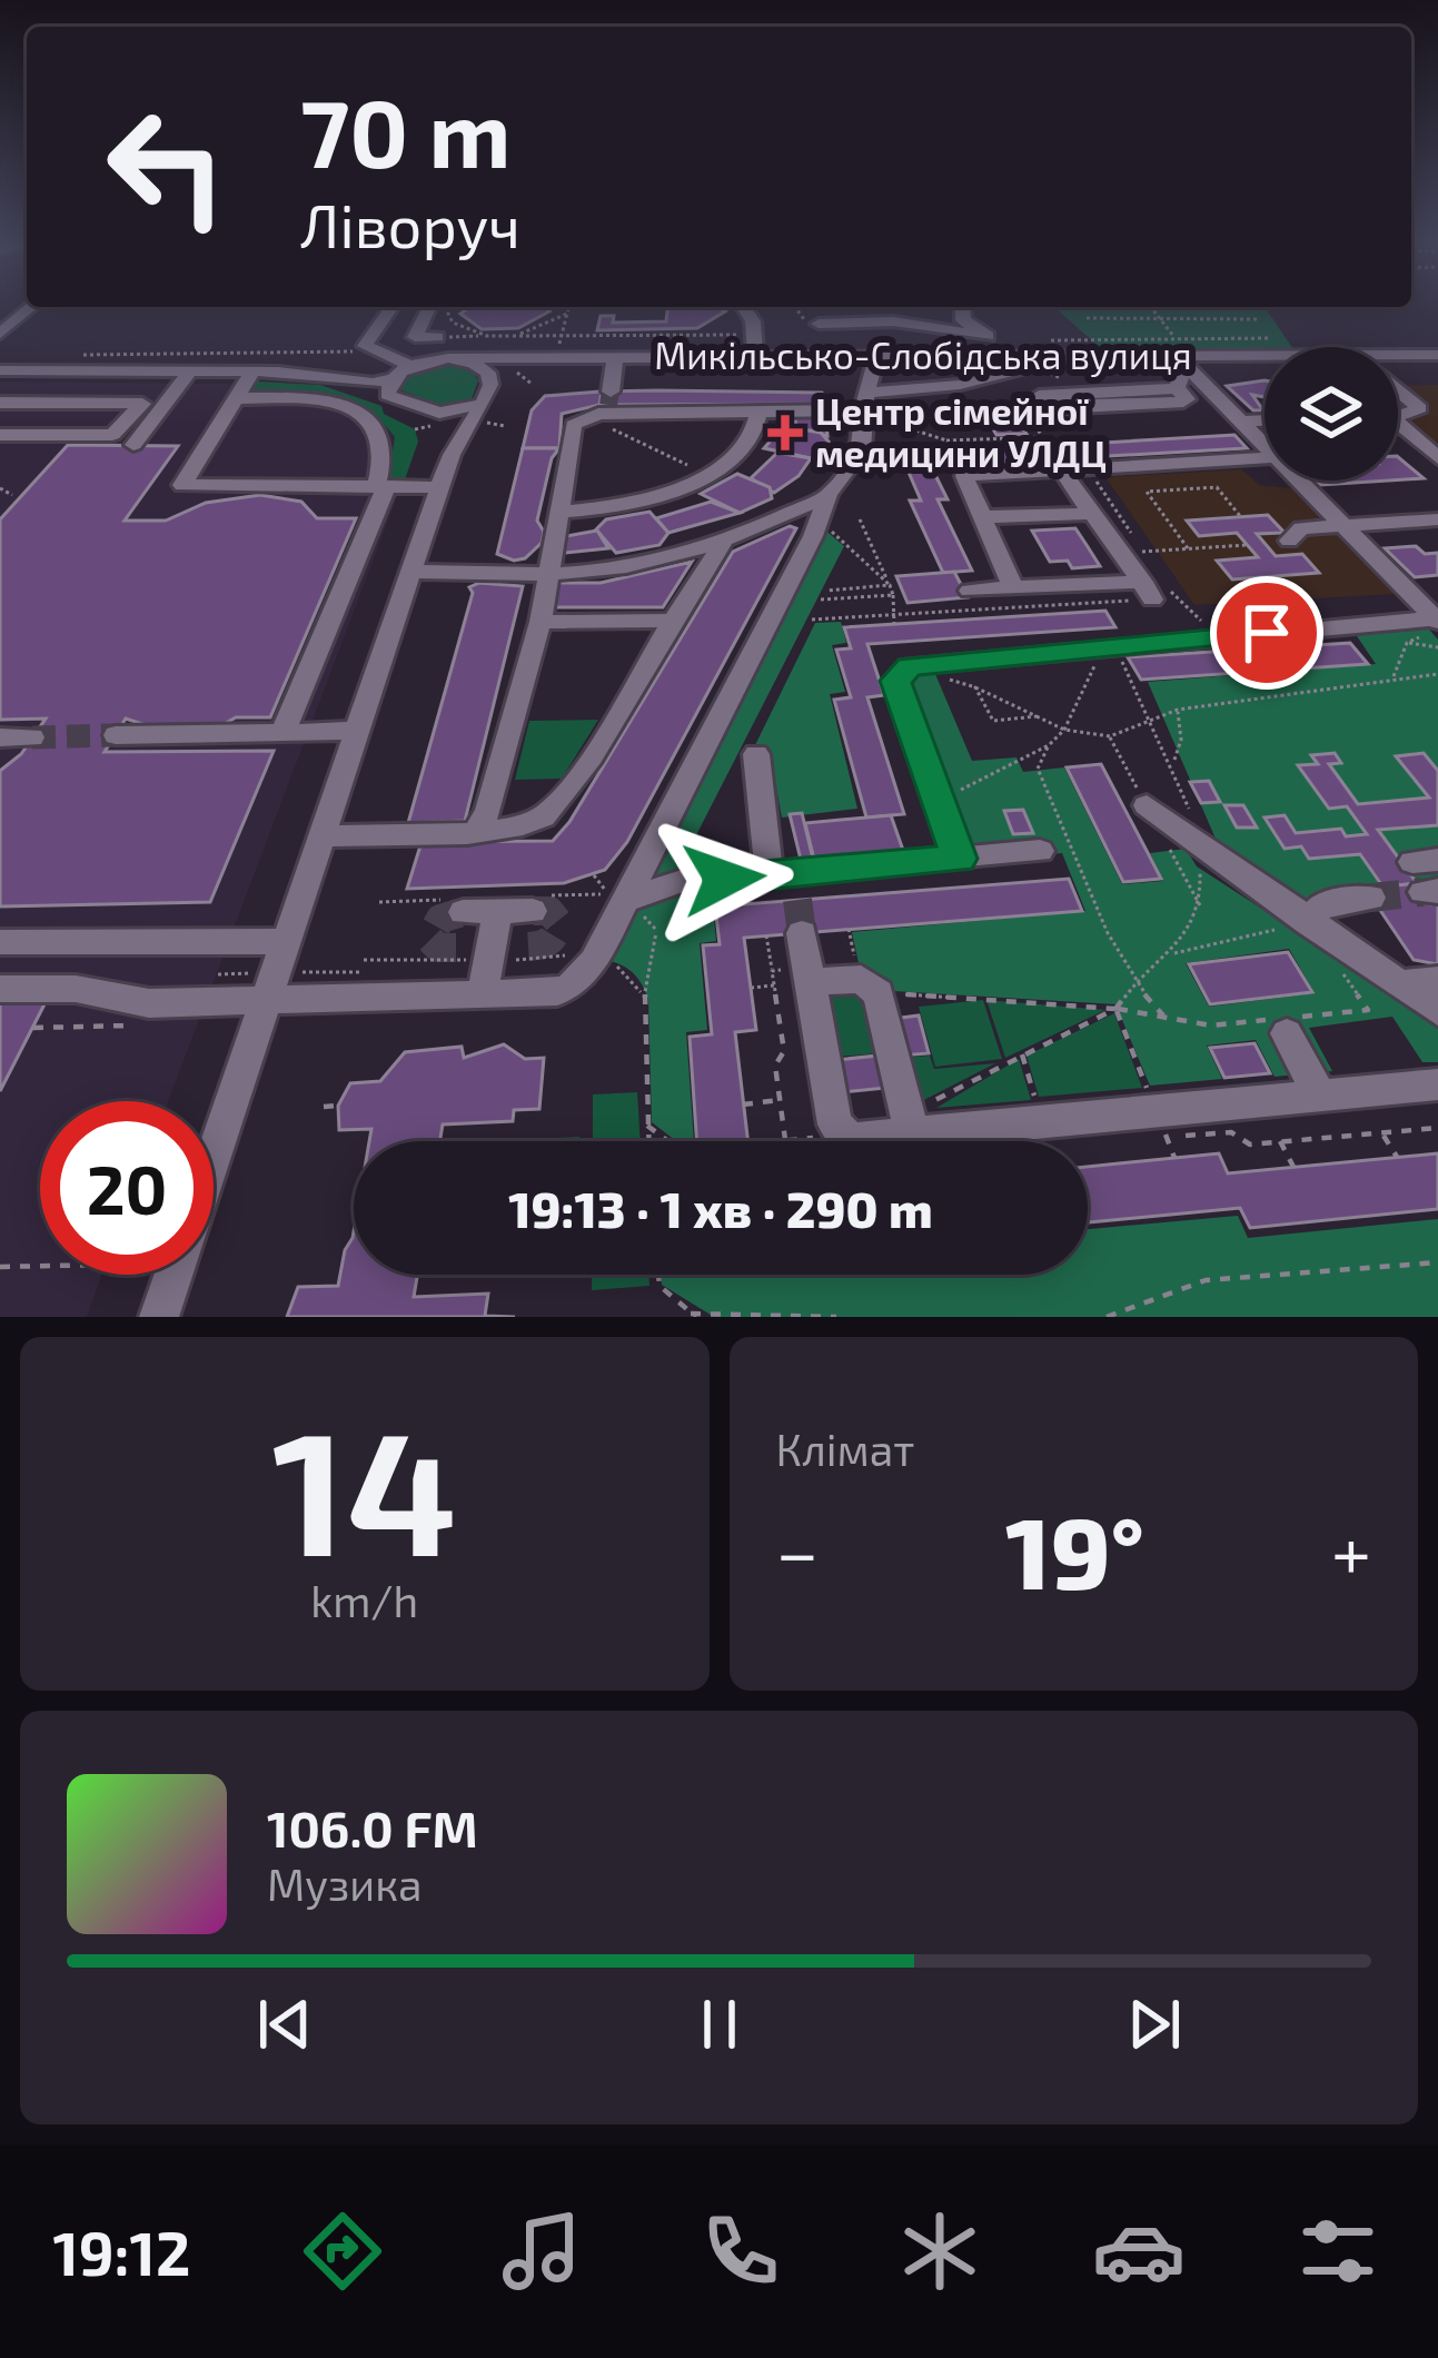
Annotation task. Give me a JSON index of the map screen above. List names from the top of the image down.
{
  "streets": {
    "street": ["Микільсько-Слобідська вулиця"]
  },
  "places": {
    "health": ["Центр сімейної медицини УЛДЦ"]
  },
  "page": {
    "turn": ["70 m", "Ліворуч"],
    "limit": "20",
    "trip": "19:13 · 1 хв · 290 m",
    "tile": [
      ["14", "km/h"],
      "Клімат"
    ],
    "heat": ["−", "19°", "+"],
    "song": ["106.0 FM", "Музика"],
    "tabs": "19:12"
  }
}
